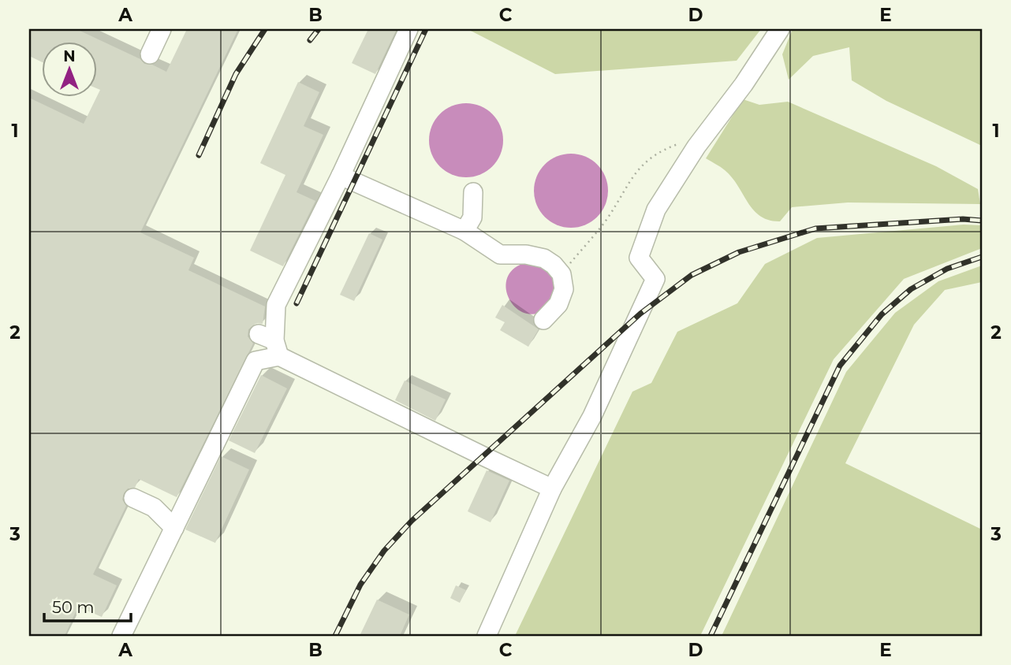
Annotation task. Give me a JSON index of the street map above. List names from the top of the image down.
{
  "scale_bar": "50 m",
  "north": "top",
  "grid": {
    "columns": [
      "A",
      "B",
      "C",
      "D",
      "E"
    ],
    "rows": ["1", "2", "3"]
  }
}
